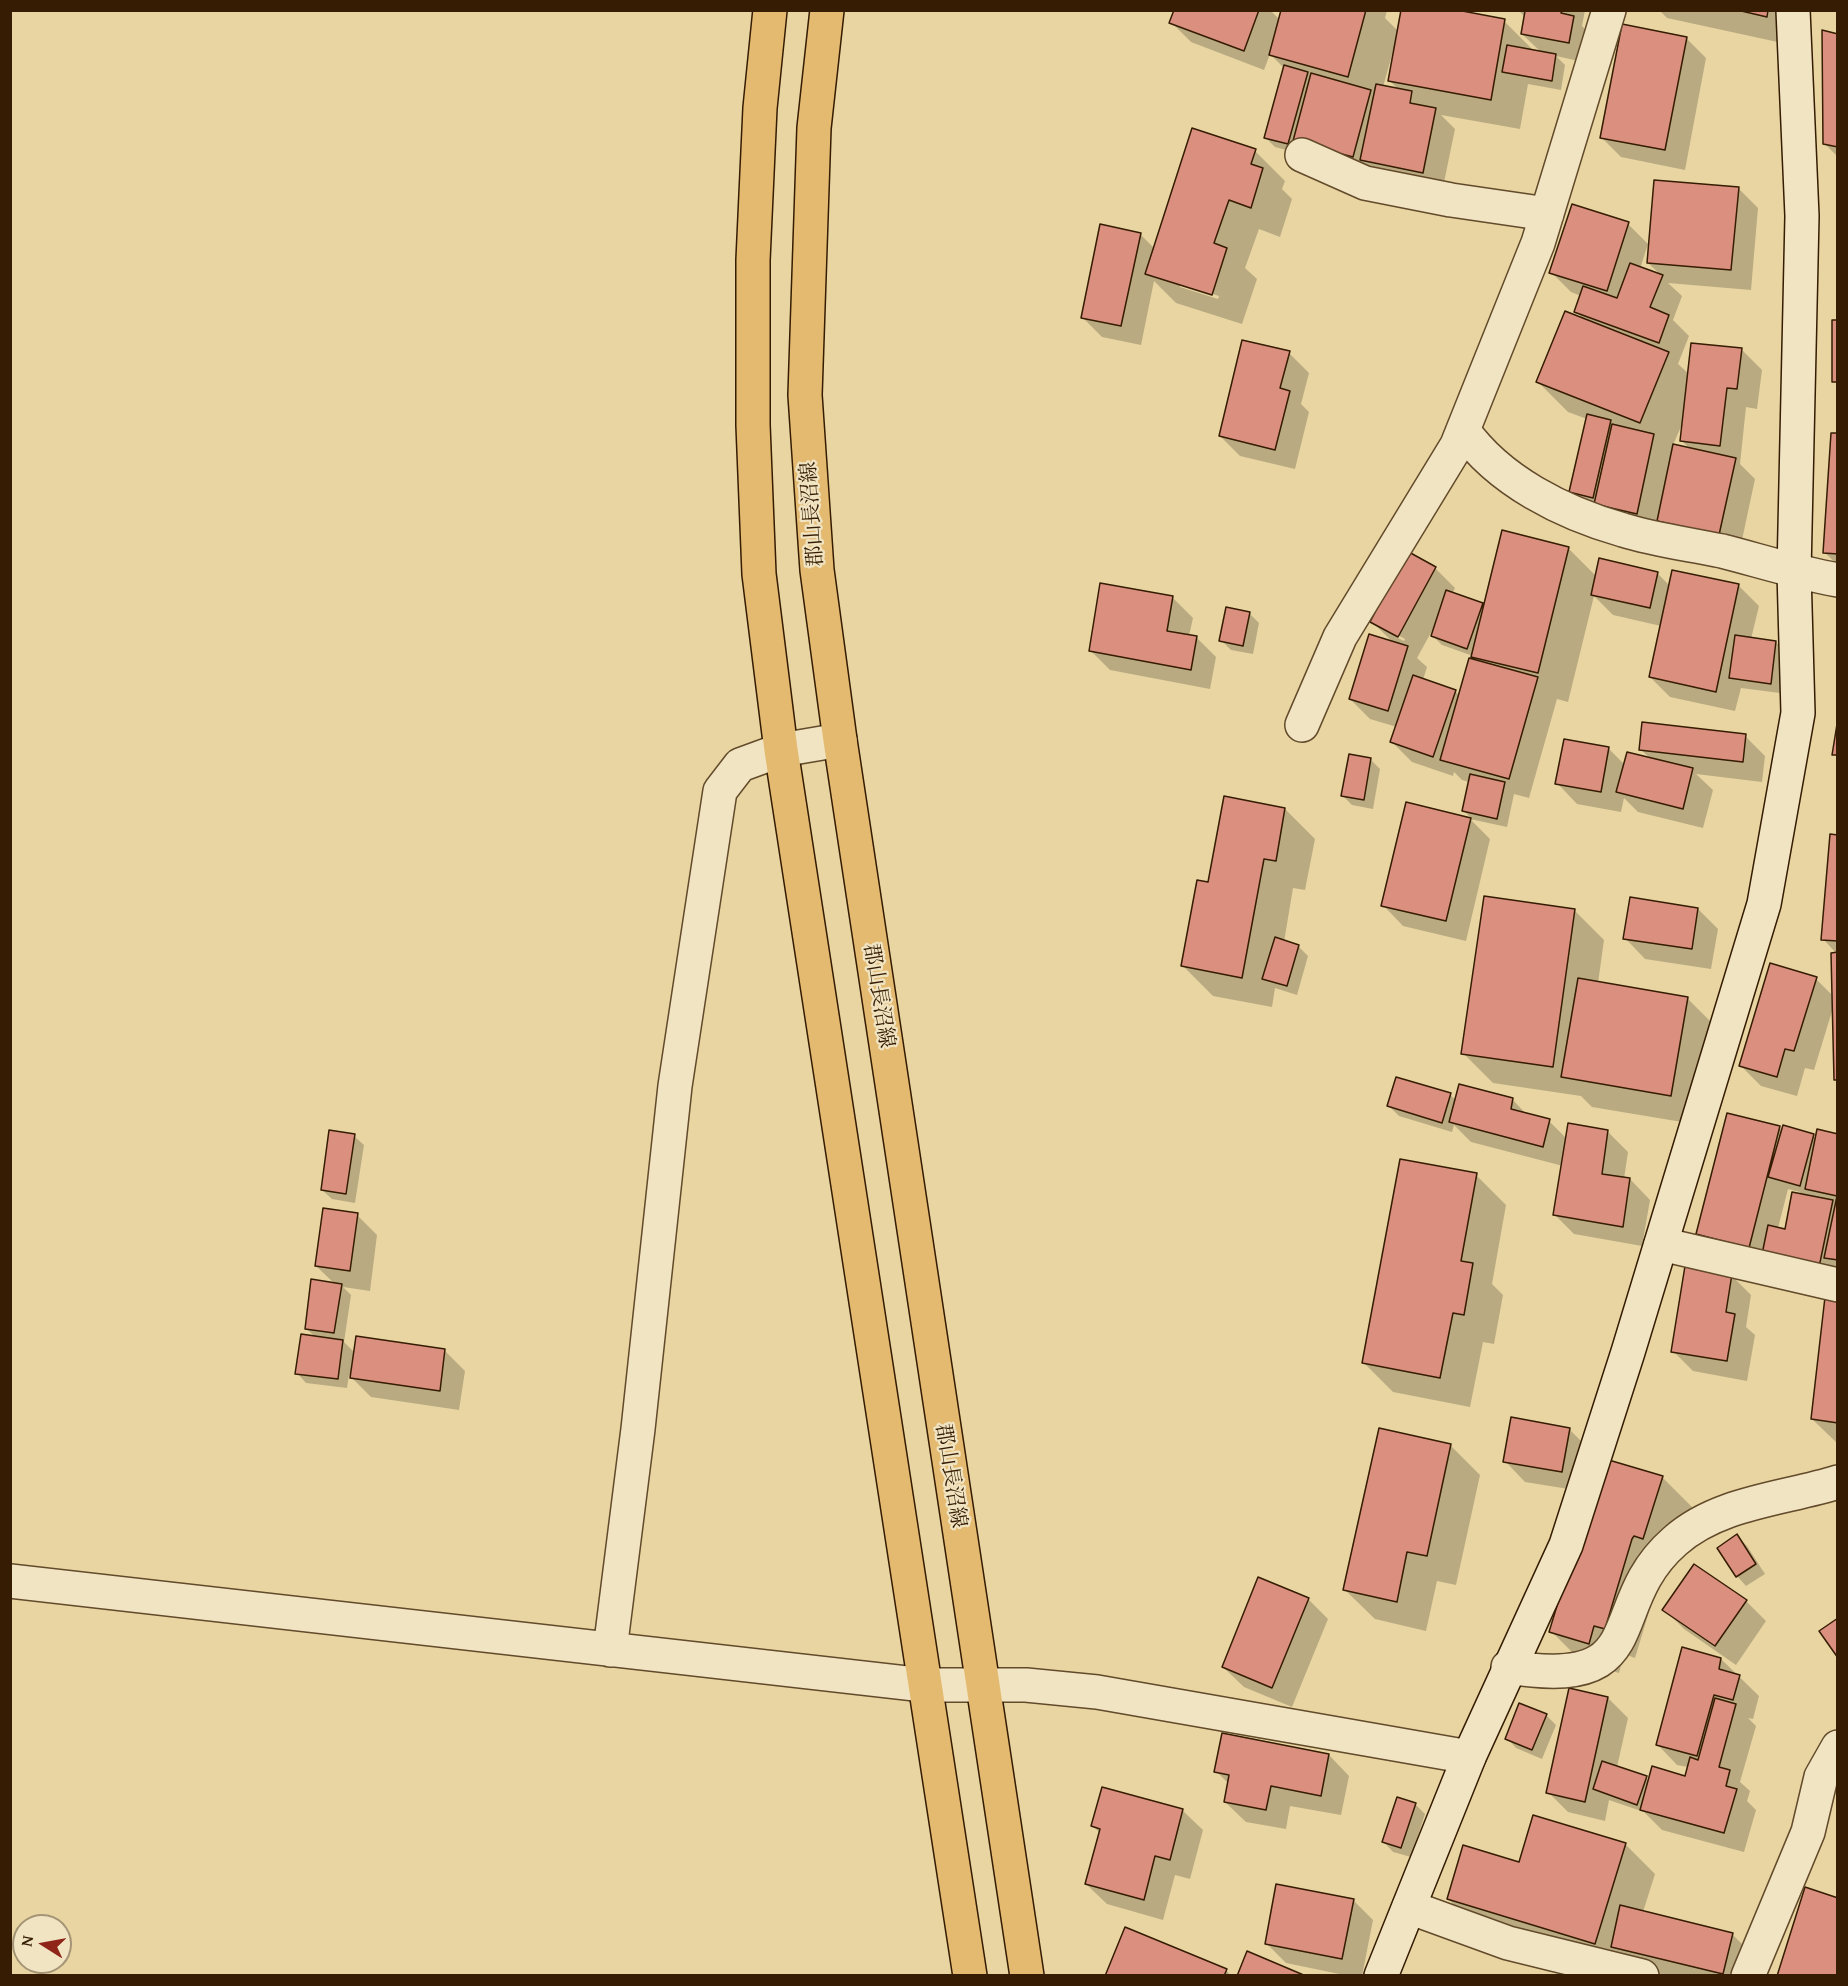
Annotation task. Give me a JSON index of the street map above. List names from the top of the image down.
{
  "streets": {
    "main road": ["郡山長沼線"]
  },
  "north": "left"
}
